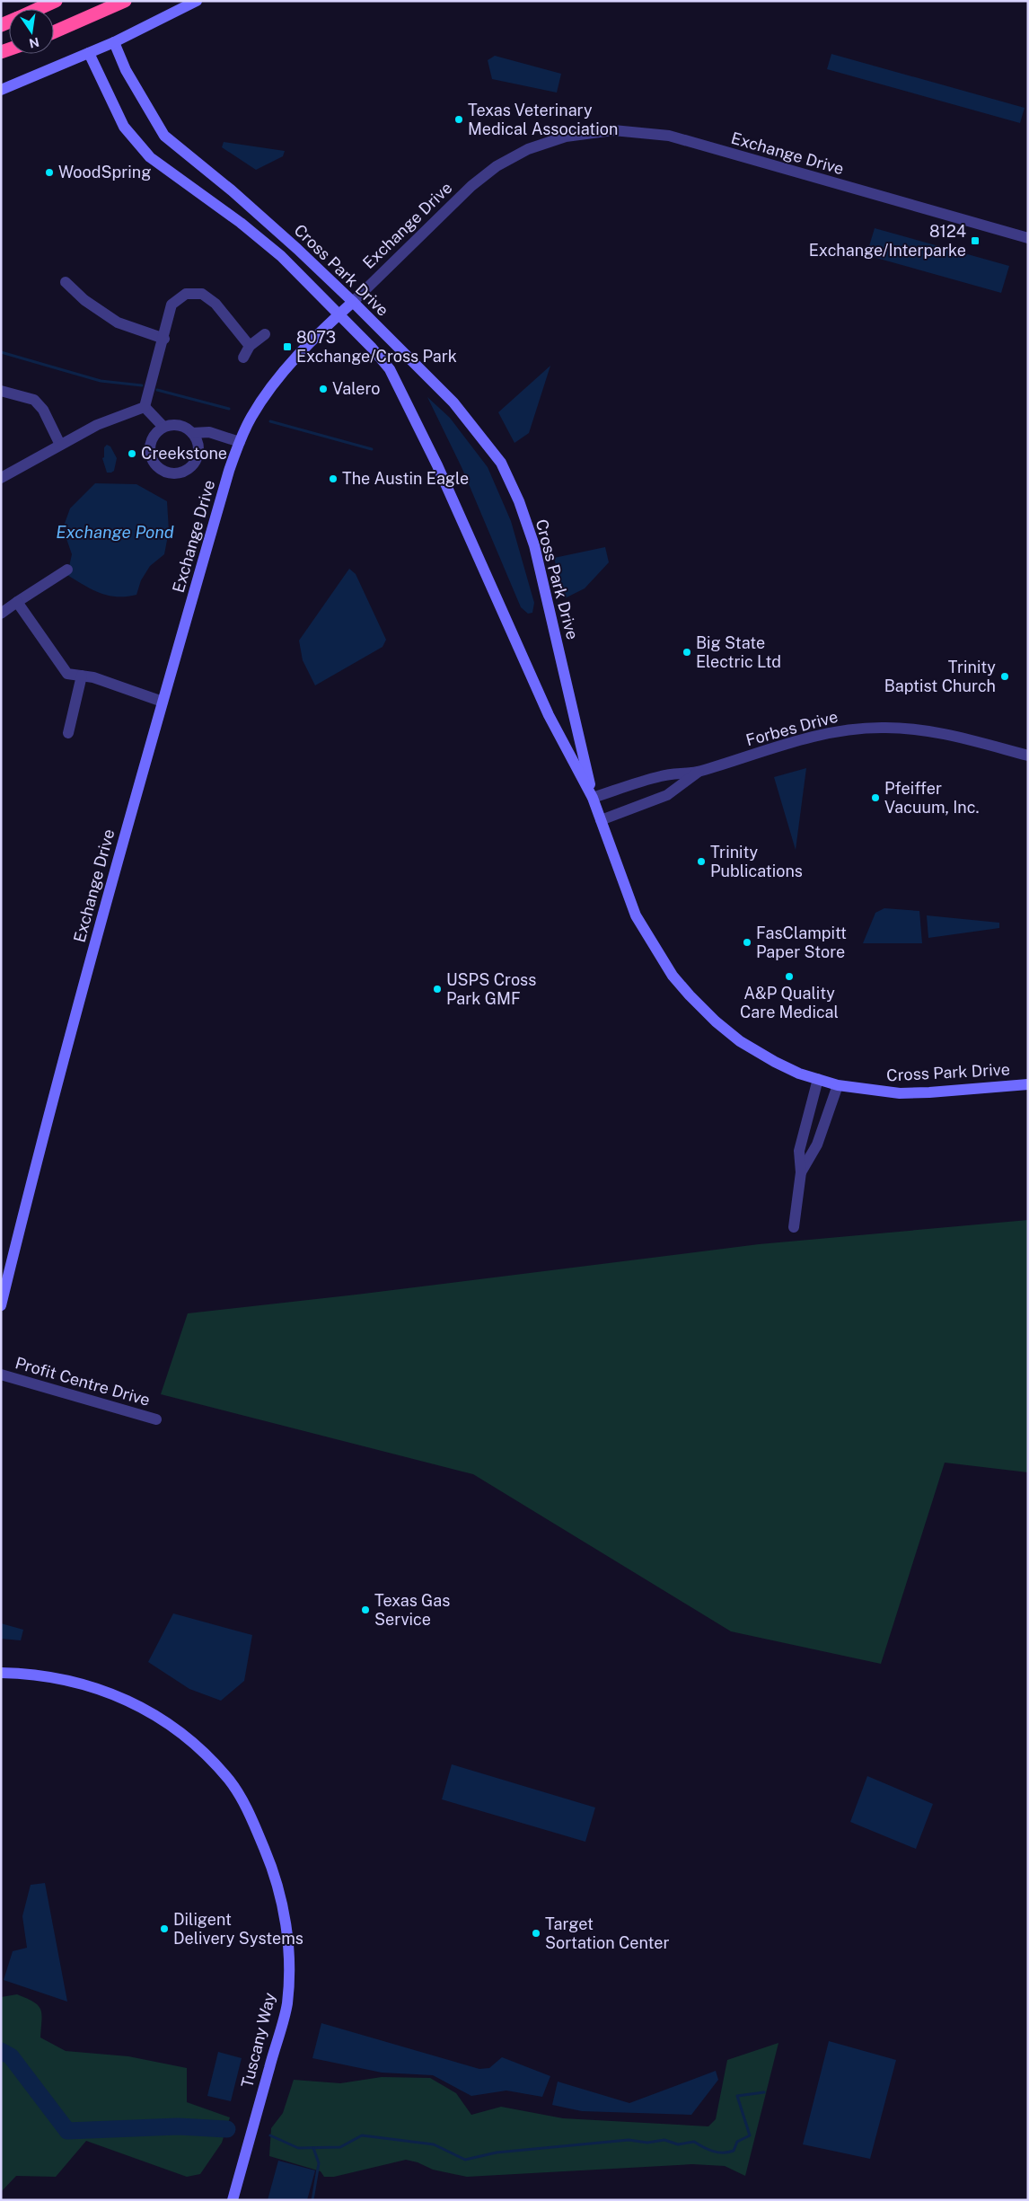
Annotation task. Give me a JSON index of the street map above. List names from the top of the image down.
{
  "streets": {
    "street": [
      "Exchange Drive",
      "Cross Park Drive",
      "Forbes Drive",
      "Profit Centre Drive",
      "Tuscany Way"
    ]
  },
  "crossings": [
    ["Exchange Drive", "Cross Park Drive"],
    ["Cross Park Drive", "Forbes Drive"]
  ],
  "water": ["Exchange Pond"],
  "places": {
    "other": [
      "Texas Veterinary Medical Association",
      "WoodSpring",
      "Valero",
      "Creekstone",
      "The Austin Eagle",
      "Big State Electric Ltd",
      "Trinity Baptist Church",
      "Pfeiffer Vacuum, Inc.",
      "Trinity Publications",
      "FasClampitt Paper Store",
      "A&P Quality Care Medical",
      "USPS Cross Park GMF",
      "Texas Gas Service",
      "Diligent Delivery Systems",
      "Target Sortation Center"
    ],
    "transit": ["8124 Exchange/Interparke", "8073 Exchange/Cross Park"]
  },
  "north": "bottom"
}
